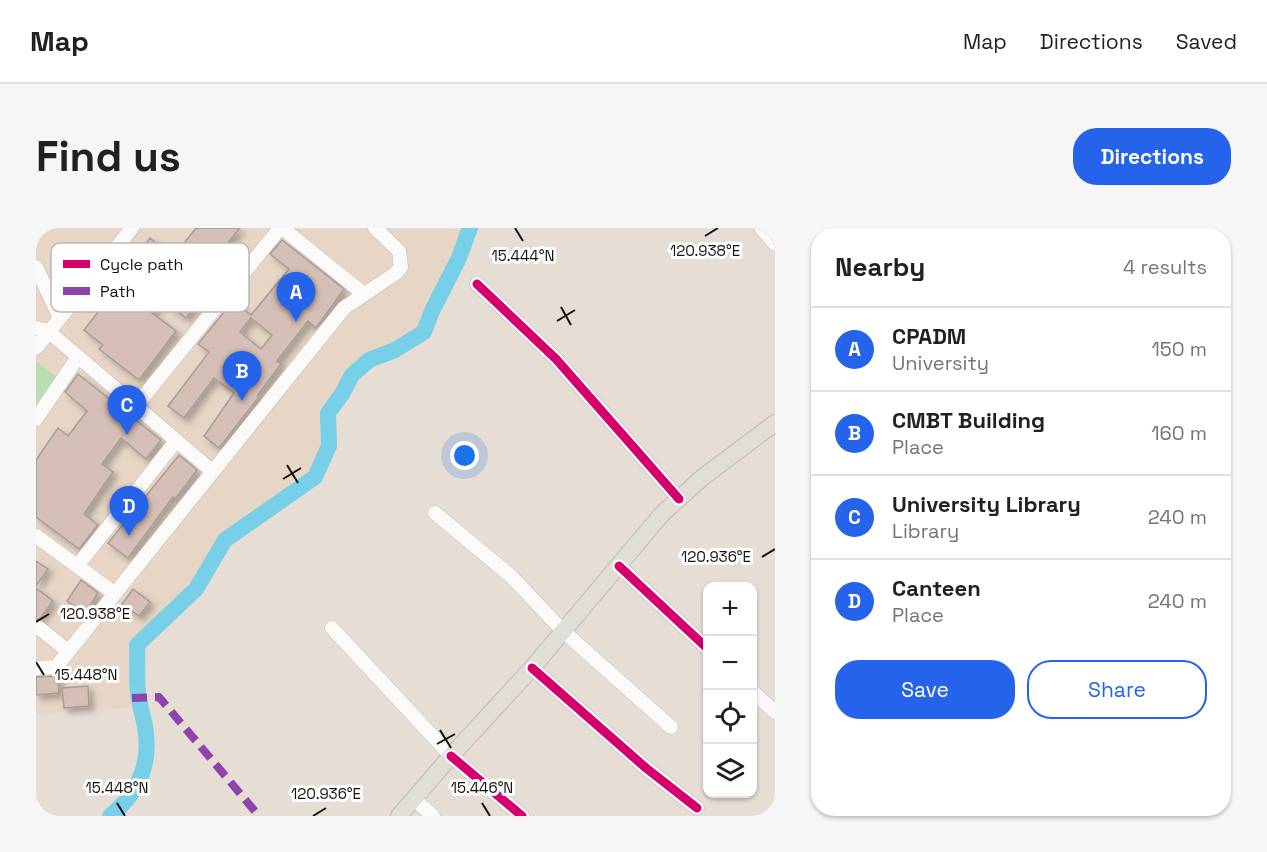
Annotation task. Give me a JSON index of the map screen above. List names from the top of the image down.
{
  "legend": ["Cycle path", "Path"],
  "page": {
    "header": "Map",
    "nav": ["Map", "Directions", "Saved"],
    "buttons": [
      "Directions",
      ["Save", "Share"]
    ],
    "title": "Find us",
    "heading": ["Nearby", "4 results"],
    "pins": [
      "A",
      "B",
      "C",
      "D"
    ],
    "list": [
      {
        "mark": "A",
        "name": "CPADM",
        "note": "University",
        "value": "150 m"
      },
      {
        "mark": "B",
        "name": "CMBT Building",
        "note": "Place",
        "value": "160 m"
      },
      {
        "mark": "C",
        "name": "University Library",
        "note": "Library",
        "value": "240 m"
      },
      {
        "mark": "D",
        "name": "Canteen",
        "note": "Place",
        "value": "240 m"
      }
    ],
    "map_buttons": ["+", "−"]
  },
  "coordinates": [
    "120.938°E",
    "15.444°N",
    "120.936°E",
    "15.448°N",
    "15.446°N"
  ]
}
